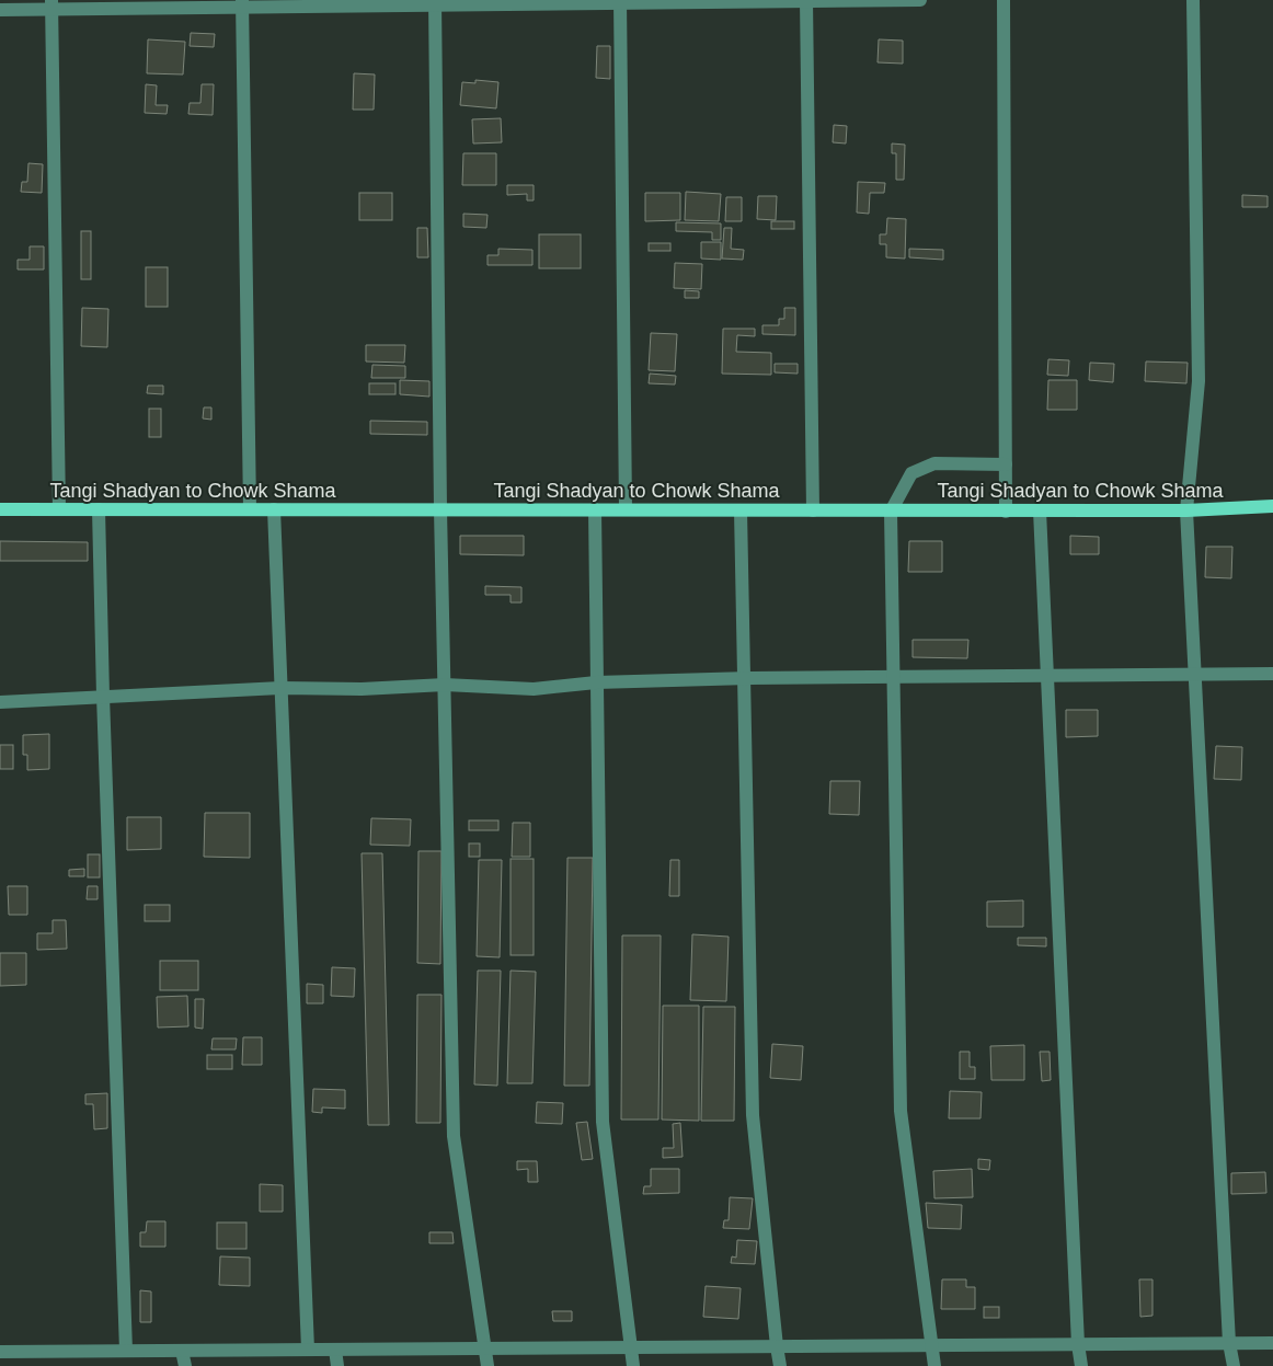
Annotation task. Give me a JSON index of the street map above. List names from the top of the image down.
{
  "streets": {
    "main road": ["Tangi Shadyan to Chowk Shama"]
  }
}
